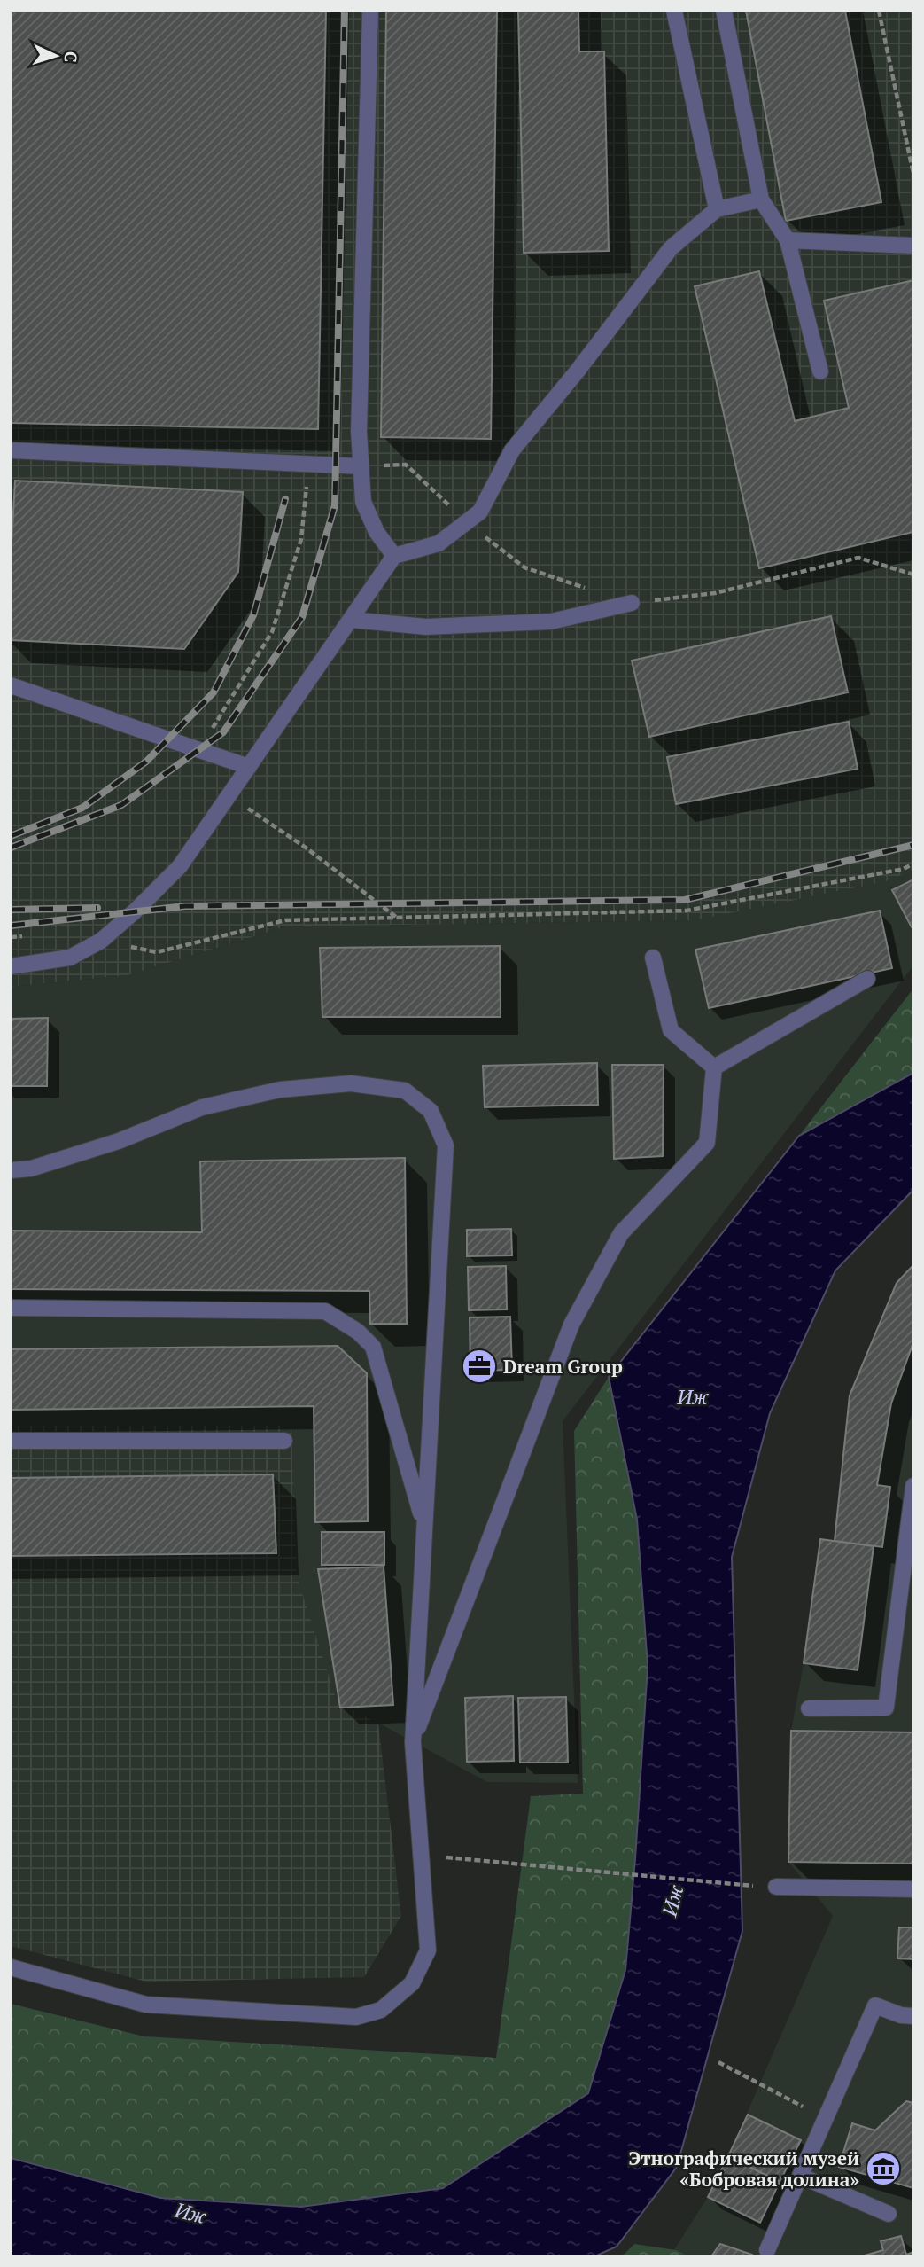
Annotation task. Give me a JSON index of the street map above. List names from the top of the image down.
{
  "water": ["Иж"],
  "places": {
    "office": ["Dream Group"],
    "museum": ["Этнографический музей «Бобровая долина»"]
  },
  "north": "right"
}
